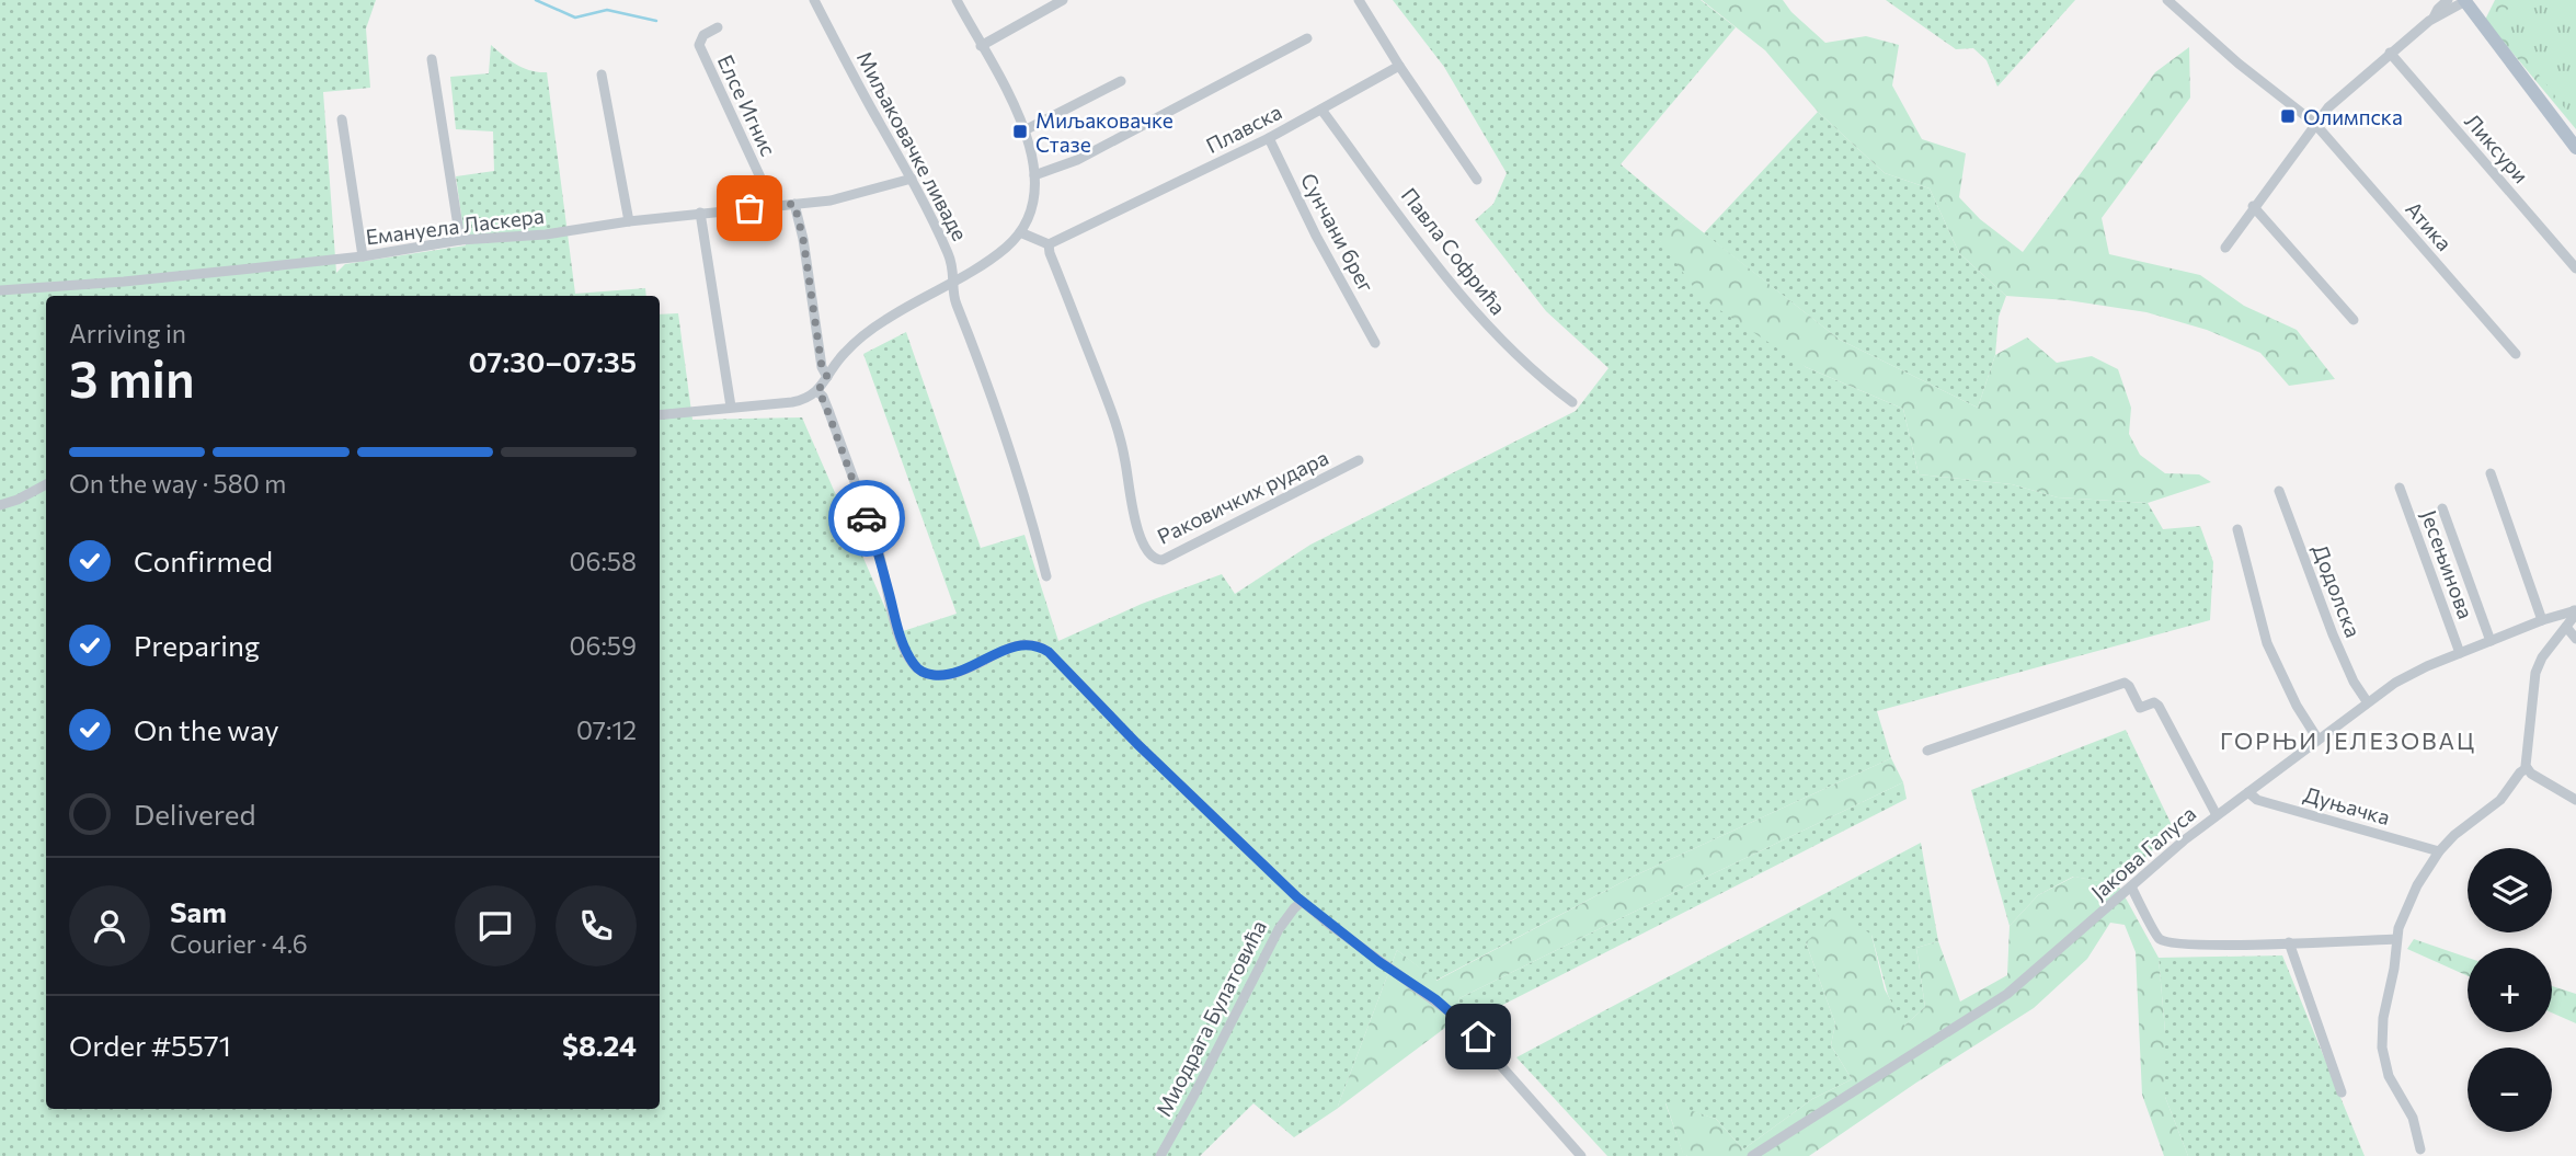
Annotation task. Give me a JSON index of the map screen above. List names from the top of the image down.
{
  "streets": {
    "street": [
      "Елсе Игнис",
      "Плавска",
      "Миљаковачке ливаде",
      "Ликсури",
      "Емануела Ласкера",
      "Атика",
      "Сунчани брег",
      "Павла Софрића",
      "Раковичких рудара",
      "Јесењинова",
      "Додолска",
      "Дуњачка",
      "Јакова Галуса",
      "Миодрага Булатовића"
    ]
  },
  "crossings": [
    ["Елсе Игнис", "Емануела Ласкера"],
    ["Плавска", "Сунчани брег"],
    ["Плавска", "Павла Софрића"],
    ["Плавска", "Раковичких рудара"],
    ["Миљаковачке ливаде", "Емануела Ласкера"],
    ["Јесењинова", "Јакова Галуса"],
    ["Додолска", "Јакова Галуса"],
    ["Дуњачка", "Јакова Галуса"]
  ],
  "districts": ["ГОРЊИ ЈЕЛЕЗОВАЦ"],
  "places": {
    "transit": ["Олимпска", "Миљаковачке Стазе"]
  },
  "page": {
    "heading": ["3 min", "Arriving in", "07:30–07:35"],
    "panel": [
      "Sam",
      "Courier · 4.6",
      "Order #5571",
      "$8.24"
    ],
    "bar": "On the way · 580 m",
    "list": [
      ["Confirmed", "06:58"],
      ["Preparing", "06:59"],
      ["On the way", "07:12"],
      "Delivered"
    ],
    "map_buttons": ["+", "−"]
  }
}
